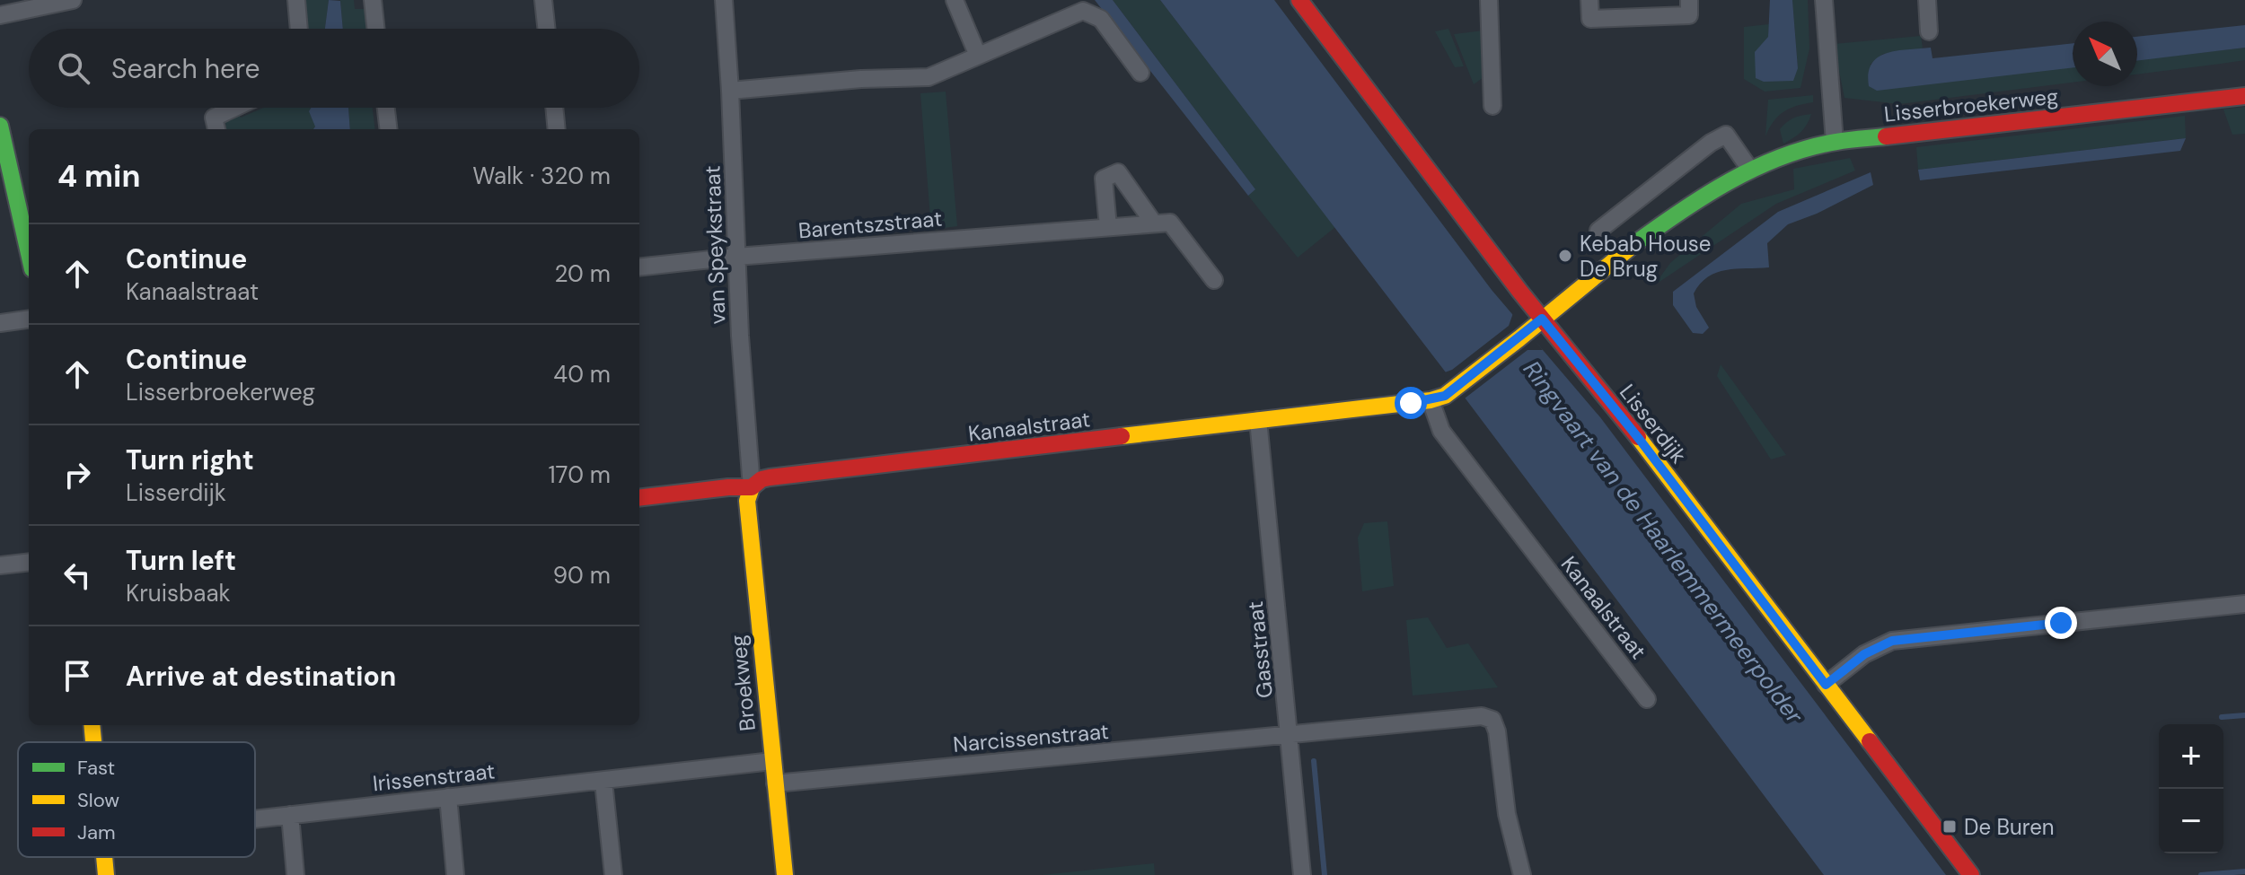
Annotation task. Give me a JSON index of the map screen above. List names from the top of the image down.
{
  "streets": {
    "main road": [
      "Lisserbroekerweg",
      "Lisserdijk",
      "Kanaalstraat",
      "Broekweg"
    ],
    "street": [
      "Barentszstraat",
      "van Speykstraat",
      "Gasstraat",
      "Narcissenstraat",
      "Irissenstraat"
    ]
  },
  "crossings": [
    ["Lisserbroekerweg", "Lisserdijk"],
    ["Lisserbroekerweg", "Kanaalstraat"],
    ["Barentszstraat", "van Speykstraat"],
    ["van Speykstraat", "Kanaalstraat"],
    ["van Speykstraat", "Broekweg"],
    ["Kanaalstraat", "Gasstraat"],
    ["Kanaalstraat", "Broekweg"],
    ["Gasstraat", "Narcissenstraat"],
    ["Broekweg", "Narcissenstraat"],
    ["Broekweg", "Irissenstraat"]
  ],
  "water": ["Ringvaart van de Haarlemmermeerpolder"],
  "places": {
    "other": ["Kebab House De Brug"],
    "transit": ["De Buren"]
  },
  "legend": ["Fast", "Slow", "Jam"],
  "north": "top left",
  "page": {
    "search": "Search here",
    "heading": ["4 min", "Walk · 320 m"],
    "list": [
      ["Continue", "Kanaalstraat", "20 m"],
      ["Continue", "Lisserbroekerweg", "40 m"],
      ["Turn right", "Lisserdijk", "170 m"],
      ["Turn left", "Kruisbaak", "90 m"],
      "Arrive at destination"
    ],
    "map_buttons": ["+", "−"]
  }
}
